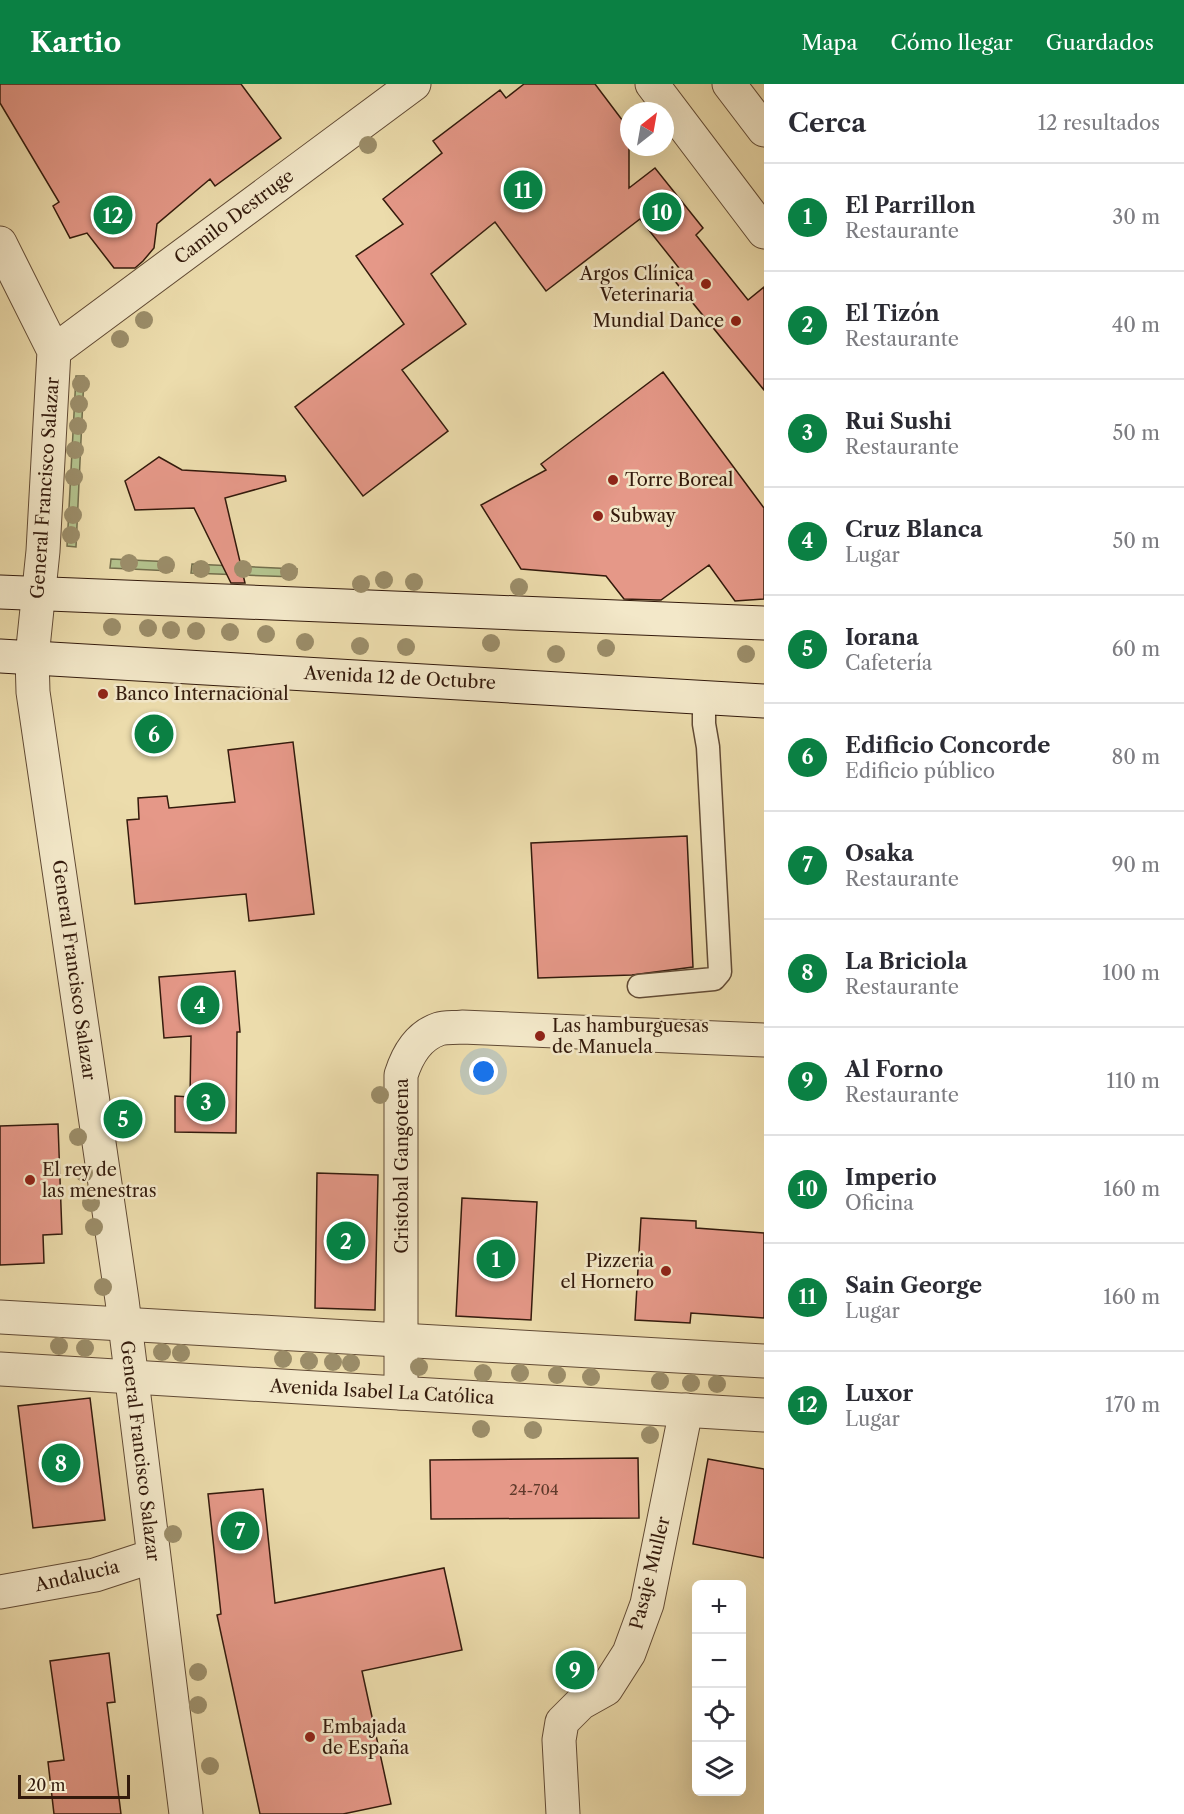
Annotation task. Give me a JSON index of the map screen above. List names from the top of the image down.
{
  "streets": {
    "street": [
      "Camilo Destruge",
      "General Francisco Salazar",
      "Avenida 12 de Octubre",
      "Cristobal Gangotena",
      "Avenida Isabel La Católica",
      "Pasaje Muller",
      "Andalucia"
    ]
  },
  "crossings": [
    ["Camilo Destruge", "General Francisco Salazar"],
    ["General Francisco Salazar", "Avenida 12 de Octubre"],
    ["General Francisco Salazar", "Avenida Isabel La Católica"],
    ["General Francisco Salazar", "Andalucia"],
    ["Cristobal Gangotena", "Avenida Isabel La Católica"],
    ["Avenida Isabel La Católica", "Pasaje Muller"]
  ],
  "places": [
    "Argos Clínica Veterinaria",
    "Mundial Dance",
    "Torre Boreal",
    "Subway",
    "Banco Internacional",
    "Las hamburguesas de Manuela",
    "El rey de las menestras",
    "Pizzeria el Hornero",
    "Embajada de España"
  ],
  "house_numbers": ["24-704"],
  "scale_bar": "20 m",
  "north": "top right",
  "page": {
    "header": "Kartio",
    "nav": ["Mapa", "Cómo llegar", "Guardados"],
    "heading": ["Cerca", "12 resultados"],
    "list": [
      {
        "mark": "1",
        "name": "El Parrillon",
        "note": "Restaurante",
        "value": "30 m"
      },
      {
        "mark": "2",
        "name": "El Tizón",
        "note": "Restaurante",
        "value": "40 m"
      },
      {
        "mark": "3",
        "name": "Rui Sushi",
        "note": "Restaurante",
        "value": "50 m"
      },
      {
        "mark": "4",
        "name": "Cruz Blanca",
        "note": "Lugar",
        "value": "50 m"
      },
      {
        "mark": "5",
        "name": "Iorana",
        "note": "Cafetería",
        "value": "60 m"
      },
      {
        "mark": "6",
        "name": "Edificio Concorde",
        "note": "Edificio público",
        "value": "80 m"
      },
      {
        "mark": "7",
        "name": "Osaka",
        "note": "Restaurante",
        "value": "90 m"
      },
      {
        "mark": "8",
        "name": "La Briciola",
        "note": "Restaurante",
        "value": "100 m"
      },
      {
        "mark": "9",
        "name": "Al Forno",
        "note": "Restaurante",
        "value": "110 m"
      },
      {
        "mark": "10",
        "name": "Imperio",
        "note": "Oficina",
        "value": "160 m"
      },
      {
        "mark": "11",
        "name": "Sain George",
        "note": "Lugar",
        "value": "160 m"
      },
      {
        "mark": "12",
        "name": "Luxor",
        "note": "Lugar",
        "value": "170 m"
      }
    ],
    "pins": [
      "11",
      "10",
      "12",
      "6",
      "4",
      "3",
      "5",
      "2",
      "1",
      "8",
      "7",
      "9"
    ],
    "map_buttons": ["+", "−"],
    "scale": "20 m"
  }
}
